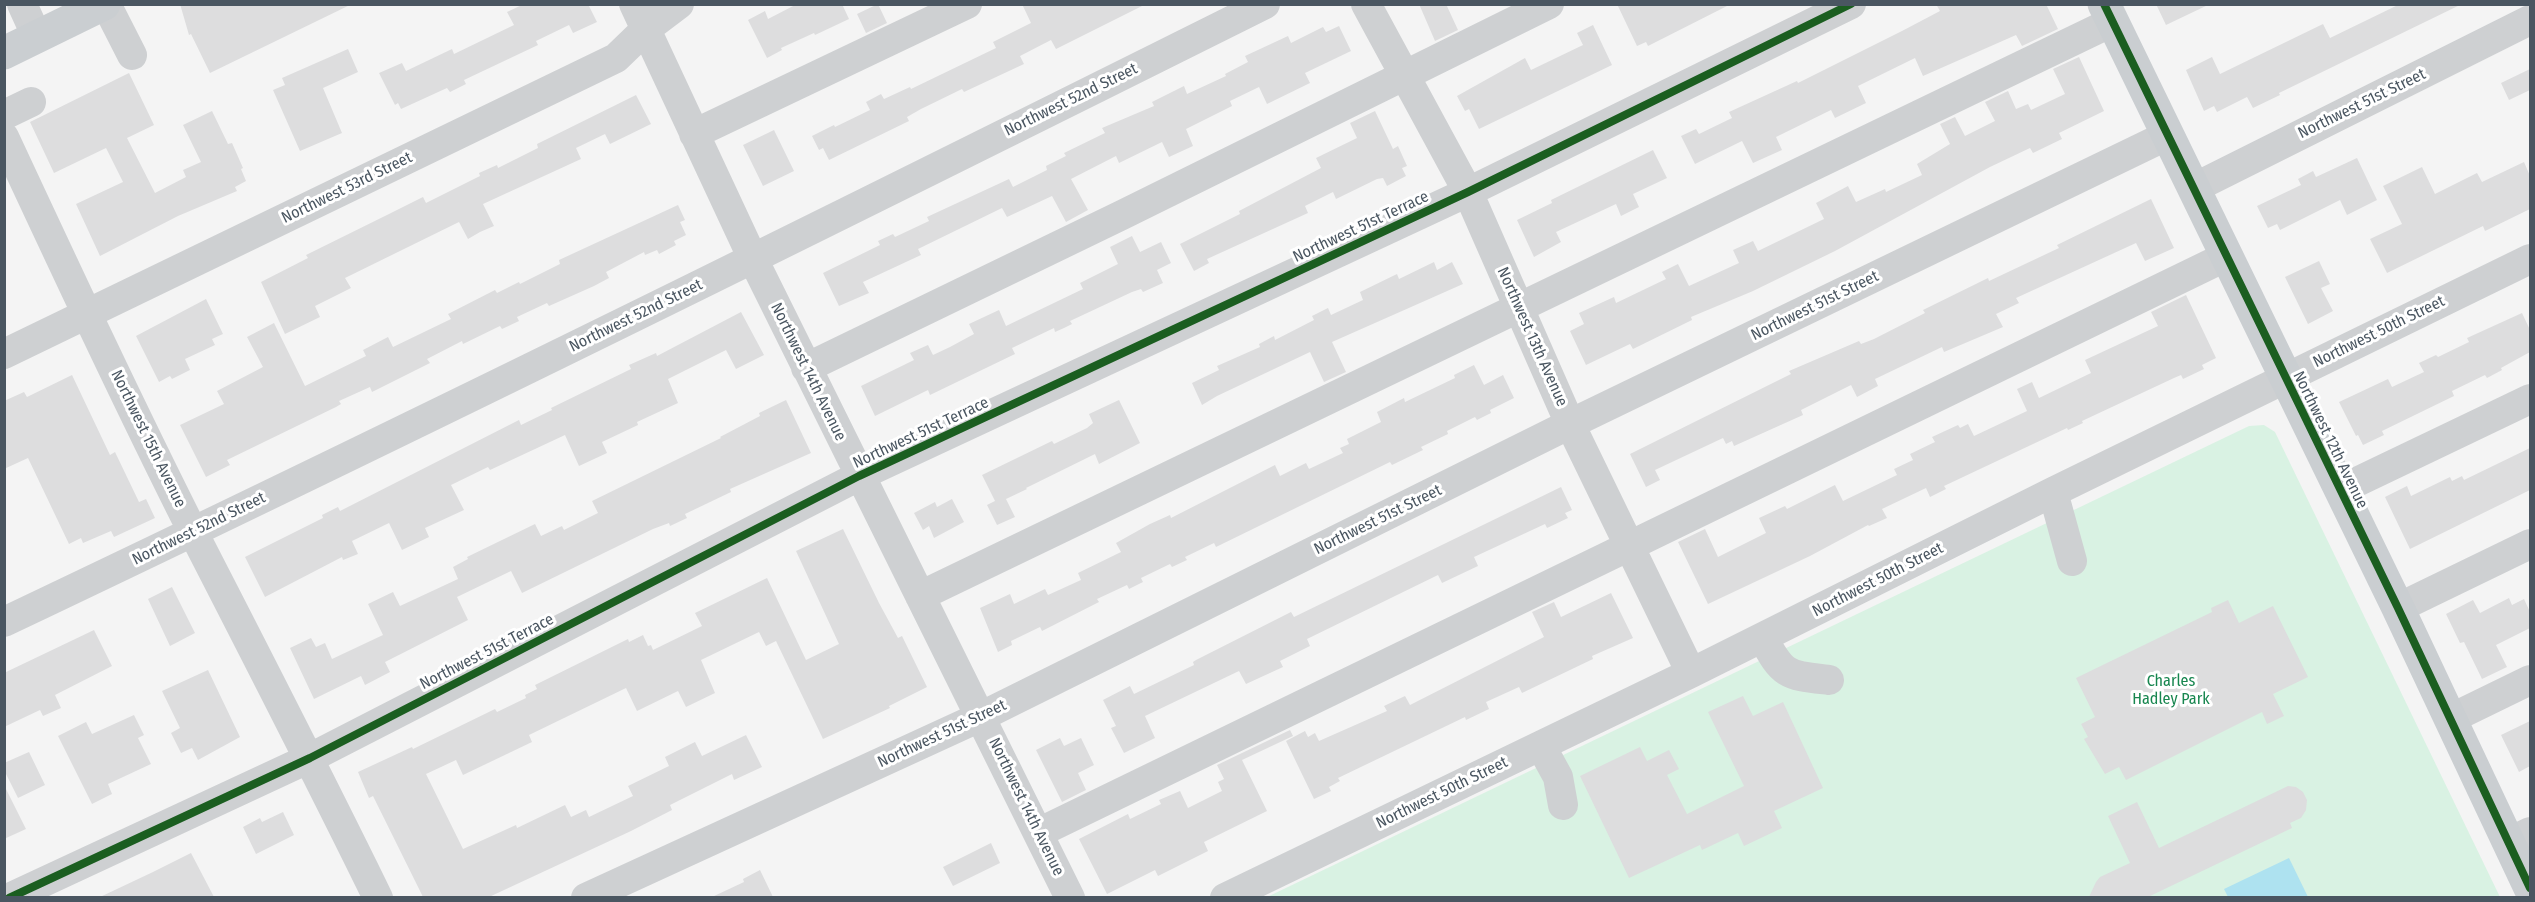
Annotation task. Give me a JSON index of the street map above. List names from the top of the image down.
{
  "streets": {
    "main road": ["Northwest 12th Avenue"],
    "street": [
      "Northwest 52nd Street",
      "Northwest 51st Street",
      "Northwest 53rd Street",
      "Northwest 51st Terrace",
      "Northwest 50th Street",
      "Northwest 13th Avenue",
      "Northwest 14th Avenue",
      "Northwest 15th Avenue"
    ]
  },
  "crossings": [
    ["Northwest 52nd Street", "Northwest 14th Avenue"],
    ["Northwest 52nd Street", "Northwest 15th Avenue"],
    ["Northwest 51st Street", "Northwest 13th Avenue"],
    ["Northwest 51st Street", "Northwest 14th Avenue"],
    ["Northwest 51st Street", "Northwest 12th Avenue"],
    ["Northwest 53rd Street", "Northwest 14th Avenue"],
    ["Northwest 53rd Street", "Northwest 15th Avenue"],
    ["Northwest 51st Terrace", "Northwest 13th Avenue"],
    ["Northwest 51st Terrace", "Northwest 14th Avenue"],
    ["Northwest 51st Terrace", "Northwest 15th Avenue"],
    ["Northwest 50th Street", "Northwest 13th Avenue"],
    ["Northwest 50th Street", "Northwest 12th Avenue"]
  ],
  "parks": ["Charles Hadley Park"]
}
